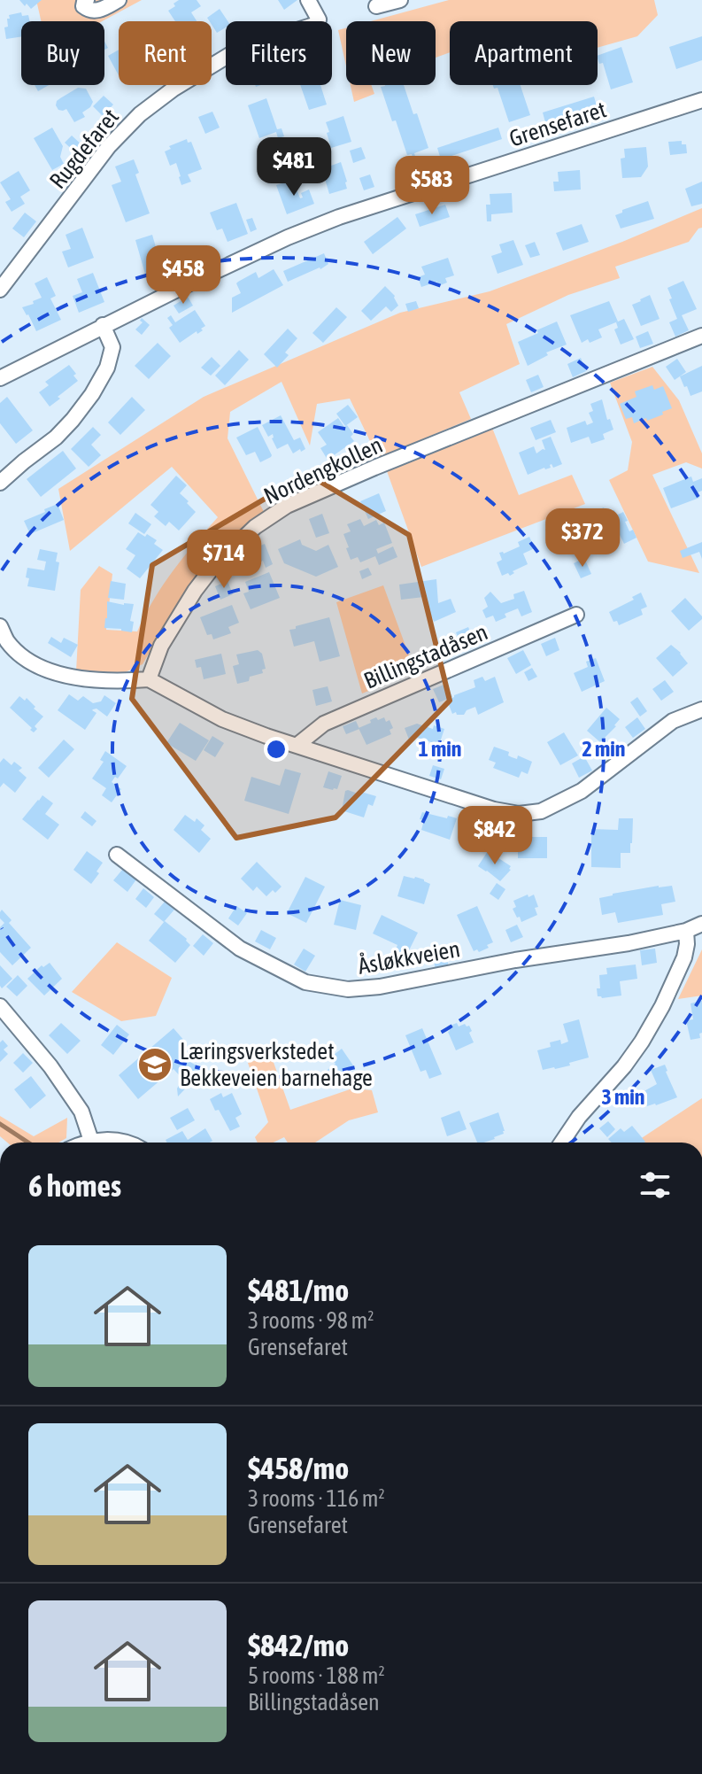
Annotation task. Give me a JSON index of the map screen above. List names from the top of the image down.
{
  "streets": {
    "street": [
      "Grensefaret",
      "Rugdefaret",
      "Nordengkollen",
      "Billingstadåsen",
      "Åsløkkveien"
    ]
  },
  "places": {
    "school or university": ["Læringsverkstedet Bekkeveien barnehage"]
  },
  "page": {
    "chip": [
      "Buy",
      "Rent",
      "Filters",
      "New",
      "Apartment"
    ],
    "price": [
      "$481",
      "$583",
      "$458",
      "$372",
      "$714",
      "$842"
    ],
    "heading": "6 homes",
    "list": [
      {
        "name": "$481/mo",
        "note": "3 rooms · 98 m² · Grensefaret"
      },
      {
        "name": "$458/mo",
        "note": "3 rooms · 116 m² · Grensefaret"
      },
      {
        "name": "$842/mo",
        "note": "5 rooms · 188 m² · Billingstadåsen"
      }
    ]
  },
  "rings": ["1 min", "2 min", "3 min"]
}
